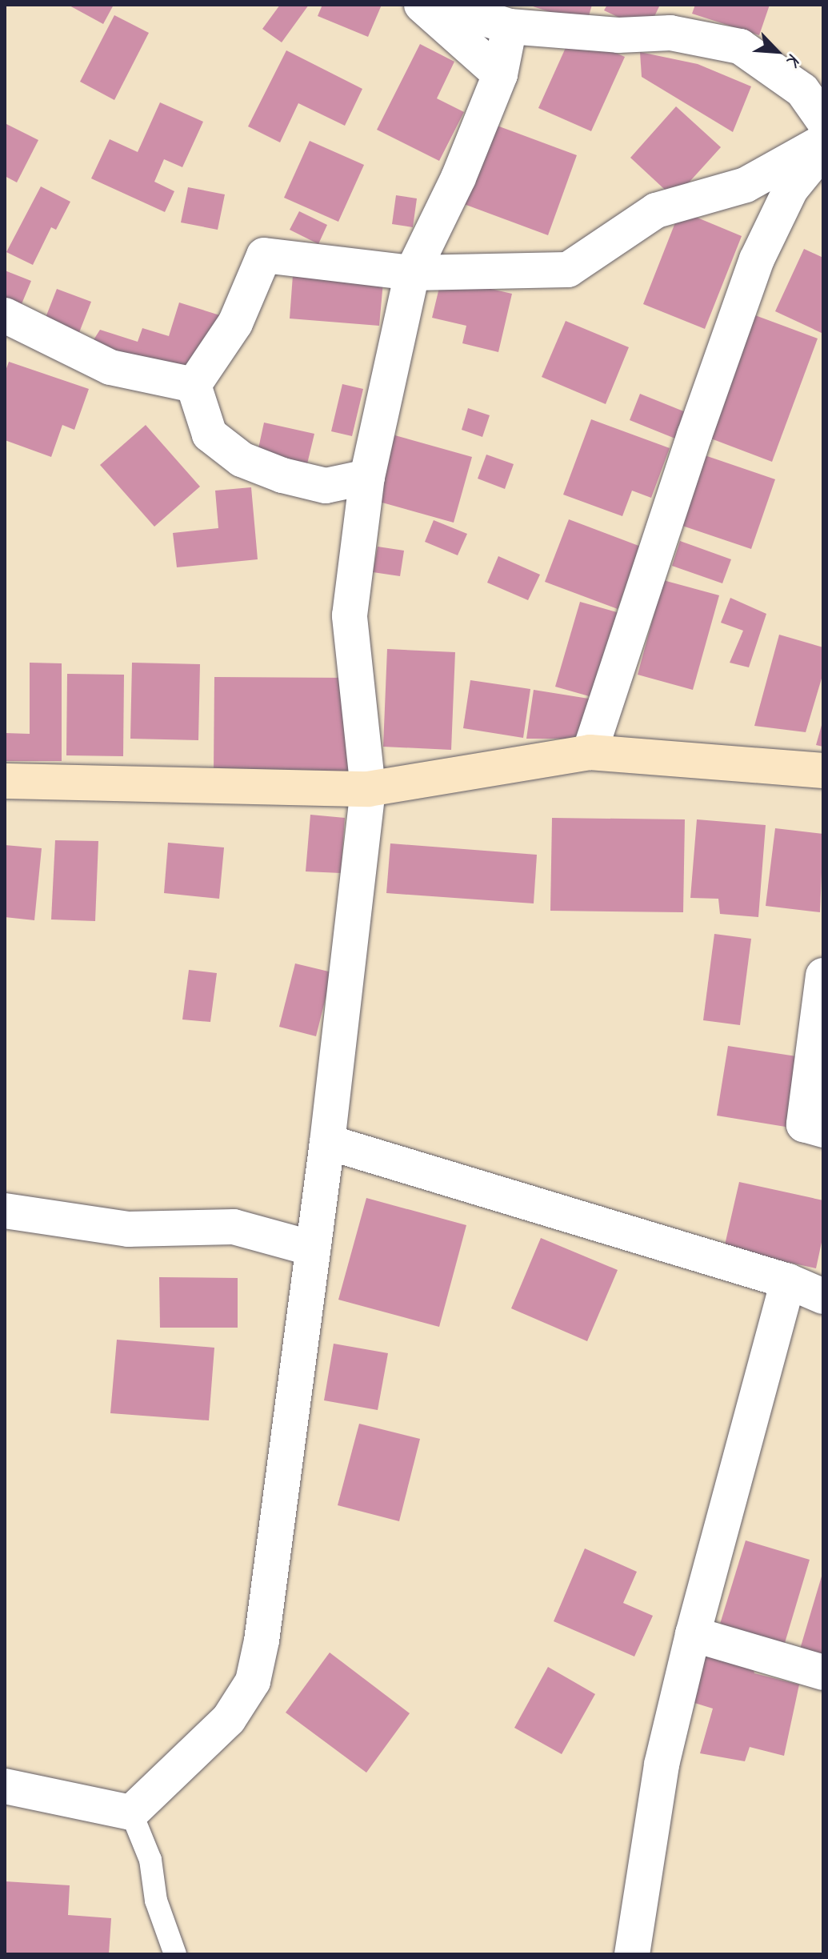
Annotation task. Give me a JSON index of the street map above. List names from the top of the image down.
{
  "north": "bottom right"
}
